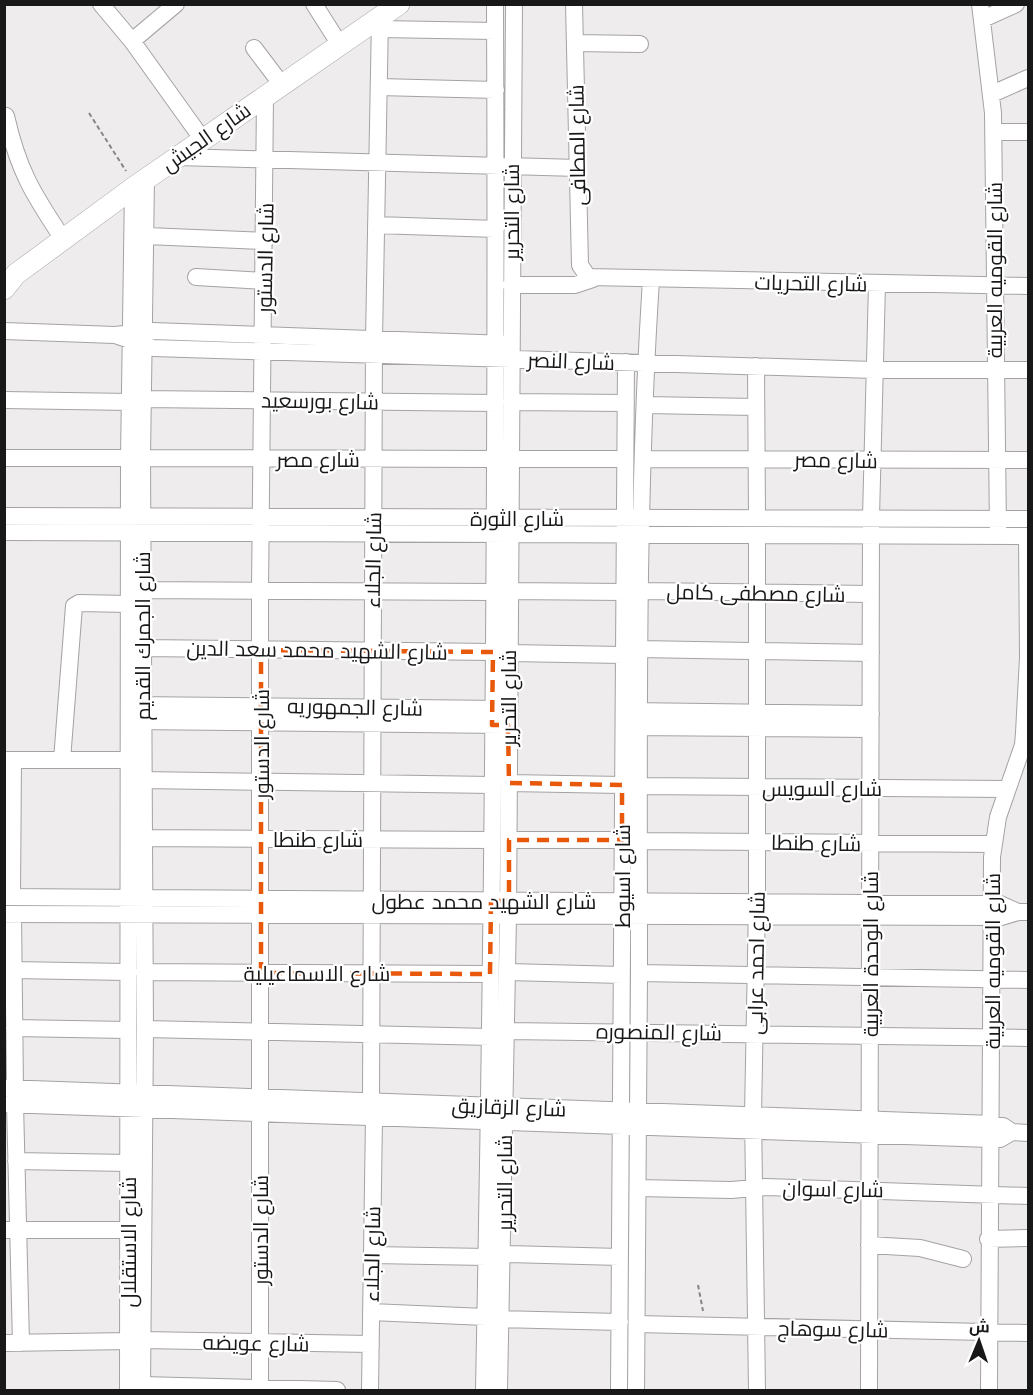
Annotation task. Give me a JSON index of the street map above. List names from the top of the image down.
{
  "streets": {
    "main road": ["شارع الجيش"],
    "street": [
      "شارع المطافى",
      "شارع التحرير",
      "شارع الدستور",
      "شارع القوميه العربية",
      "شارع التحريات",
      "شارع النصر",
      "شارع بورسعيد",
      "شارع مصر",
      "شارع الثورة",
      "شارع الجلاء",
      "شارع مصطفى كامل",
      "شارع الجمرك القديم",
      "شارع الشهيد محمد سعد الدين",
      "شارع الجمهوريه",
      "شارع السويس",
      "شارع طنطا",
      "شارع اسيوط",
      "شارع الشهيد محمد عطول",
      "شارع الوحدة العربية",
      "شارع احمد عرابى",
      "شارع الاسماعيلية",
      "شارع المنصوره",
      "شارع الزقازيق",
      "شارع اسوان",
      "شارع الاستقلال",
      "شارع سوهاج",
      "شارع عويضه"
    ]
  },
  "crossings": [
    ["شارع الجيش", "شارع الدستور"],
    ["شارع الجيش", "شارع الجلاء"],
    ["شارع الجيش", "شارع الجمرك القديم"],
    ["شارع المطافى", "شارع التحريات"],
    ["شارع التحرير", "شارع التحريات"],
    ["شارع التحرير", "شارع النصر"],
    ["شارع التحرير", "شارع بورسعيد"],
    ["شارع التحرير", "شارع مصر"],
    ["شارع التحرير", "شارع الثورة"],
    ["شارع التحرير", "شارع الشهيد محمد سعد الدين"],
    ["شارع التحرير", "شارع الجمهوريه"],
    ["شارع التحرير", "شارع السويس"],
    ["شارع التحرير", "شارع طنطا"],
    ["شارع التحرير", "شارع الشهيد محمد عطول"],
    ["شارع التحرير", "شارع الاسماعيلية"],
    ["شارع التحرير", "شارع المنصوره"],
    ["شارع التحرير", "شارع الزقازيق"],
    ["شارع التحرير", "شارع سوهاج"],
    ["شارع الدستور", "شارع النصر"],
    ["شارع الدستور", "شارع بورسعيد"],
    ["شارع الدستور", "شارع مصر"],
    ["شارع الدستور", "شارع الثورة"],
    ["شارع الدستور", "شارع الشهيد محمد سعد الدين"],
    ["شارع الدستور", "شارع الجمهوريه"],
    ["شارع الدستور", "شارع السويس"],
    ["شارع الدستور", "شارع طنطا"],
    ["شارع الدستور", "شارع الشهيد محمد عطول"],
    ["شارع الدستور", "شارع الاسماعيلية"],
    ["شارع الدستور", "شارع المنصوره"],
    ["شارع الدستور", "شارع الزقازيق"],
    ["شارع الدستور", "شارع عويضه"],
    ["شارع القوميه العربية", "شارع التحريات"],
    ["شارع القوميه العربية", "شارع النصر"],
    ["شارع القوميه العربية", "شارع مصر"],
    ["شارع القوميه العربية", "شارع الثورة"],
    ["شارع القوميه العربية", "شارع السويس"],
    ["شارع القوميه العربية", "شارع طنطا"],
    ["شارع القوميه العربية", "شارع الشهيد محمد عطول"],
    ["شارع القوميه العربية", "شارع المنصوره"],
    ["شارع القوميه العربية", "شارع الزقازيق"],
    ["شارع القوميه العربية", "شارع اسوان"],
    ["شارع القوميه العربية", "شارع سوهاج"],
    ["شارع التحريات", "شارع اسيوط"],
    ["شارع التحريات", "شارع الوحدة العربية"],
    ["شارع النصر", "شارع الجلاء"],
    ["شارع النصر", "شارع الجمرك القديم"],
    ["شارع النصر", "شارع اسيوط"],
    ["شارع النصر", "شارع الوحدة العربية"],
    ["شارع بورسعيد", "شارع الجلاء"],
    ["شارع بورسعيد", "شارع الجمرك القديم"],
    ["شارع بورسعيد", "شارع اسيوط"],
    ["شارع مصر", "شارع الجلاء"],
    ["شارع مصر", "شارع الجمرك القديم"],
    ["شارع مصر", "شارع اسيوط"],
    ["شارع مصر", "شارع الوحدة العربية"],
    ["شارع الثورة", "شارع الجلاء"],
    ["شارع الثورة", "شارع الجمرك القديم"],
    ["شارع الثورة", "شارع اسيوط"],
    ["شارع الثورة", "شارع الوحدة العربية"],
    ["شارع الثورة", "شارع احمد عرابى"],
    ["شارع الجلاء", "شارع الشهيد محمد سعد الدين"],
    ["شارع الجلاء", "شارع الجمهوريه"],
    ["شارع الجلاء", "شارع السويس"],
    ["شارع الجلاء", "شارع طنطا"],
    ["شارع الجلاء", "شارع الشهيد محمد عطول"],
    ["شارع الجلاء", "شارع الاسماعيلية"],
    ["شارع الجلاء", "شارع المنصوره"],
    ["شارع الجلاء", "شارع الزقازيق"],
    ["شارع الجلاء", "شارع سوهاج"],
    ["شارع الجلاء", "شارع عويضه"],
    ["شارع مصطفى كامل", "شارع اسيوط"],
    ["شارع مصطفى كامل", "شارع الوحدة العربية"],
    ["شارع مصطفى كامل", "شارع احمد عرابى"],
    ["شارع الجمرك القديم", "شارع الشهيد محمد سعد الدين"],
    ["شارع الجمرك القديم", "شارع الجمهوريه"],
    ["شارع الجمرك القديم", "شارع السويس"],
    ["شارع الجمرك القديم", "شارع طنطا"],
    ["شارع الجمرك القديم", "شارع الشهيد محمد عطول"],
    ["شارع الجمرك القديم", "شارع الاسماعيلية"],
    ["شارع الجمرك القديم", "شارع المنصوره"],
    ["شارع الجمرك القديم", "شارع الزقازيق"],
    ["شارع الجمرك القديم", "شارع الاستقلال"],
    ["شارع الشهيد محمد سعد الدين", "شارع اسيوط"],
    ["شارع السويس", "شارع اسيوط"],
    ["شارع السويس", "شارع الوحدة العربية"],
    ["شارع السويس", "شارع احمد عرابى"],
    ["شارع طنطا", "شارع اسيوط"],
    ["شارع طنطا", "شارع الوحدة العربية"],
    ["شارع طنطا", "شارع احمد عرابى"],
    ["شارع اسيوط", "شارع الشهيد محمد عطول"],
    ["شارع اسيوط", "شارع المنصوره"],
    ["شارع اسيوط", "شارع الزقازيق"],
    ["شارع اسيوط", "شارع اسوان"],
    ["شارع اسيوط", "شارع سوهاج"],
    ["شارع الشهيد محمد عطول", "شارع الوحدة العربية"],
    ["شارع الشهيد محمد عطول", "شارع احمد عرابى"],
    ["شارع الوحدة العربية", "شارع المنصوره"],
    ["شارع الوحدة العربية", "شارع الزقازيق"],
    ["شارع الوحدة العربية", "شارع اسوان"],
    ["شارع الوحدة العربية", "شارع سوهاج"],
    ["شارع احمد عرابى", "شارع المنصوره"],
    ["شارع احمد عرابى", "شارع الزقازيق"],
    ["شارع احمد عرابى", "شارع اسوان"],
    ["شارع احمد عرابى", "شارع سوهاج"],
    ["شارع الزقازيق", "شارع الاستقلال"],
    ["شارع الاستقلال", "شارع عويضه"]
  ],
  "north": "top"
}
